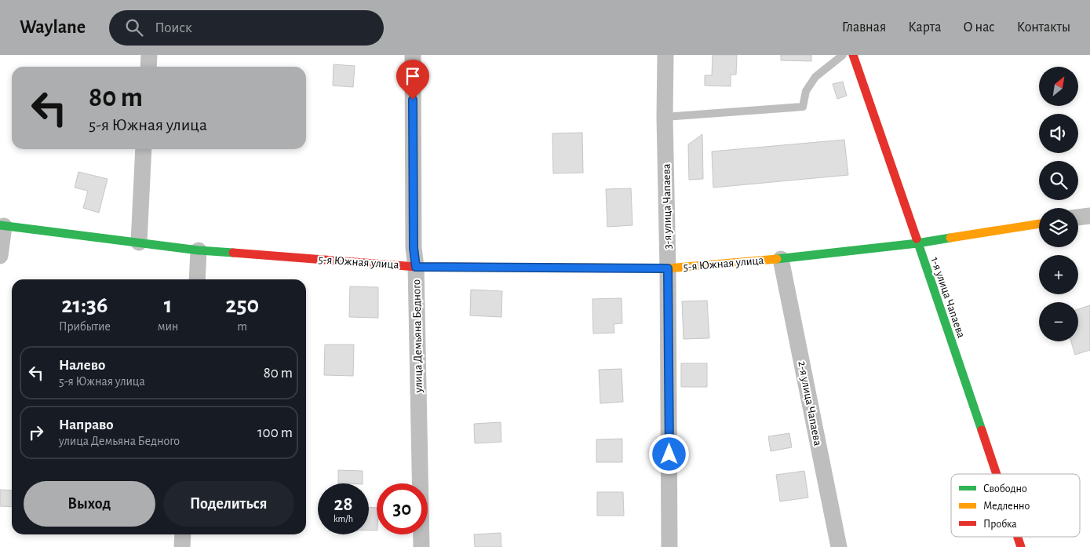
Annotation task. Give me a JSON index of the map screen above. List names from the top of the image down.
{
  "streets": {
    "street": [
      "3-я улица Чапаева",
      "5-я Южная улица",
      "1-я улица Чапаева",
      "улица Демьяна Бедного",
      "2-я улица Чапаева"
    ]
  },
  "crossings": [
    ["3-я улица Чапаева", "5-я Южная улица"],
    ["5-я Южная улица", "1-я улица Чапаева"],
    ["5-я Южная улица", "улица Демьяна Бедного"],
    ["5-я Южная улица", "2-я улица Чапаева"]
  ],
  "legend": ["Свободно", "Медленно", "Пробка"],
  "north": "top right",
  "page": {
    "header": "Waylane",
    "search": "Поиск",
    "nav": [
      "Главная",
      "Карта",
      "О нас",
      "Контакты"
    ],
    "map_buttons": ["+", "−"],
    "turn": ["80 m", "5-я Южная улица"],
    "eta": [
      "21:36",
      "Прибытие",
      "1",
      "мин",
      "250",
      "m"
    ],
    "list": [
      {
        "name": "Налево",
        "note": "5-я Южная улица",
        "value": "80 m"
      },
      {
        "name": "Направо",
        "note": "улица Демьяна Бедного",
        "value": "100 m"
      }
    ],
    "buttons": ["Выход", "Поделиться"],
    "speed": "28 km/h",
    "limit": "30"
  }
}
